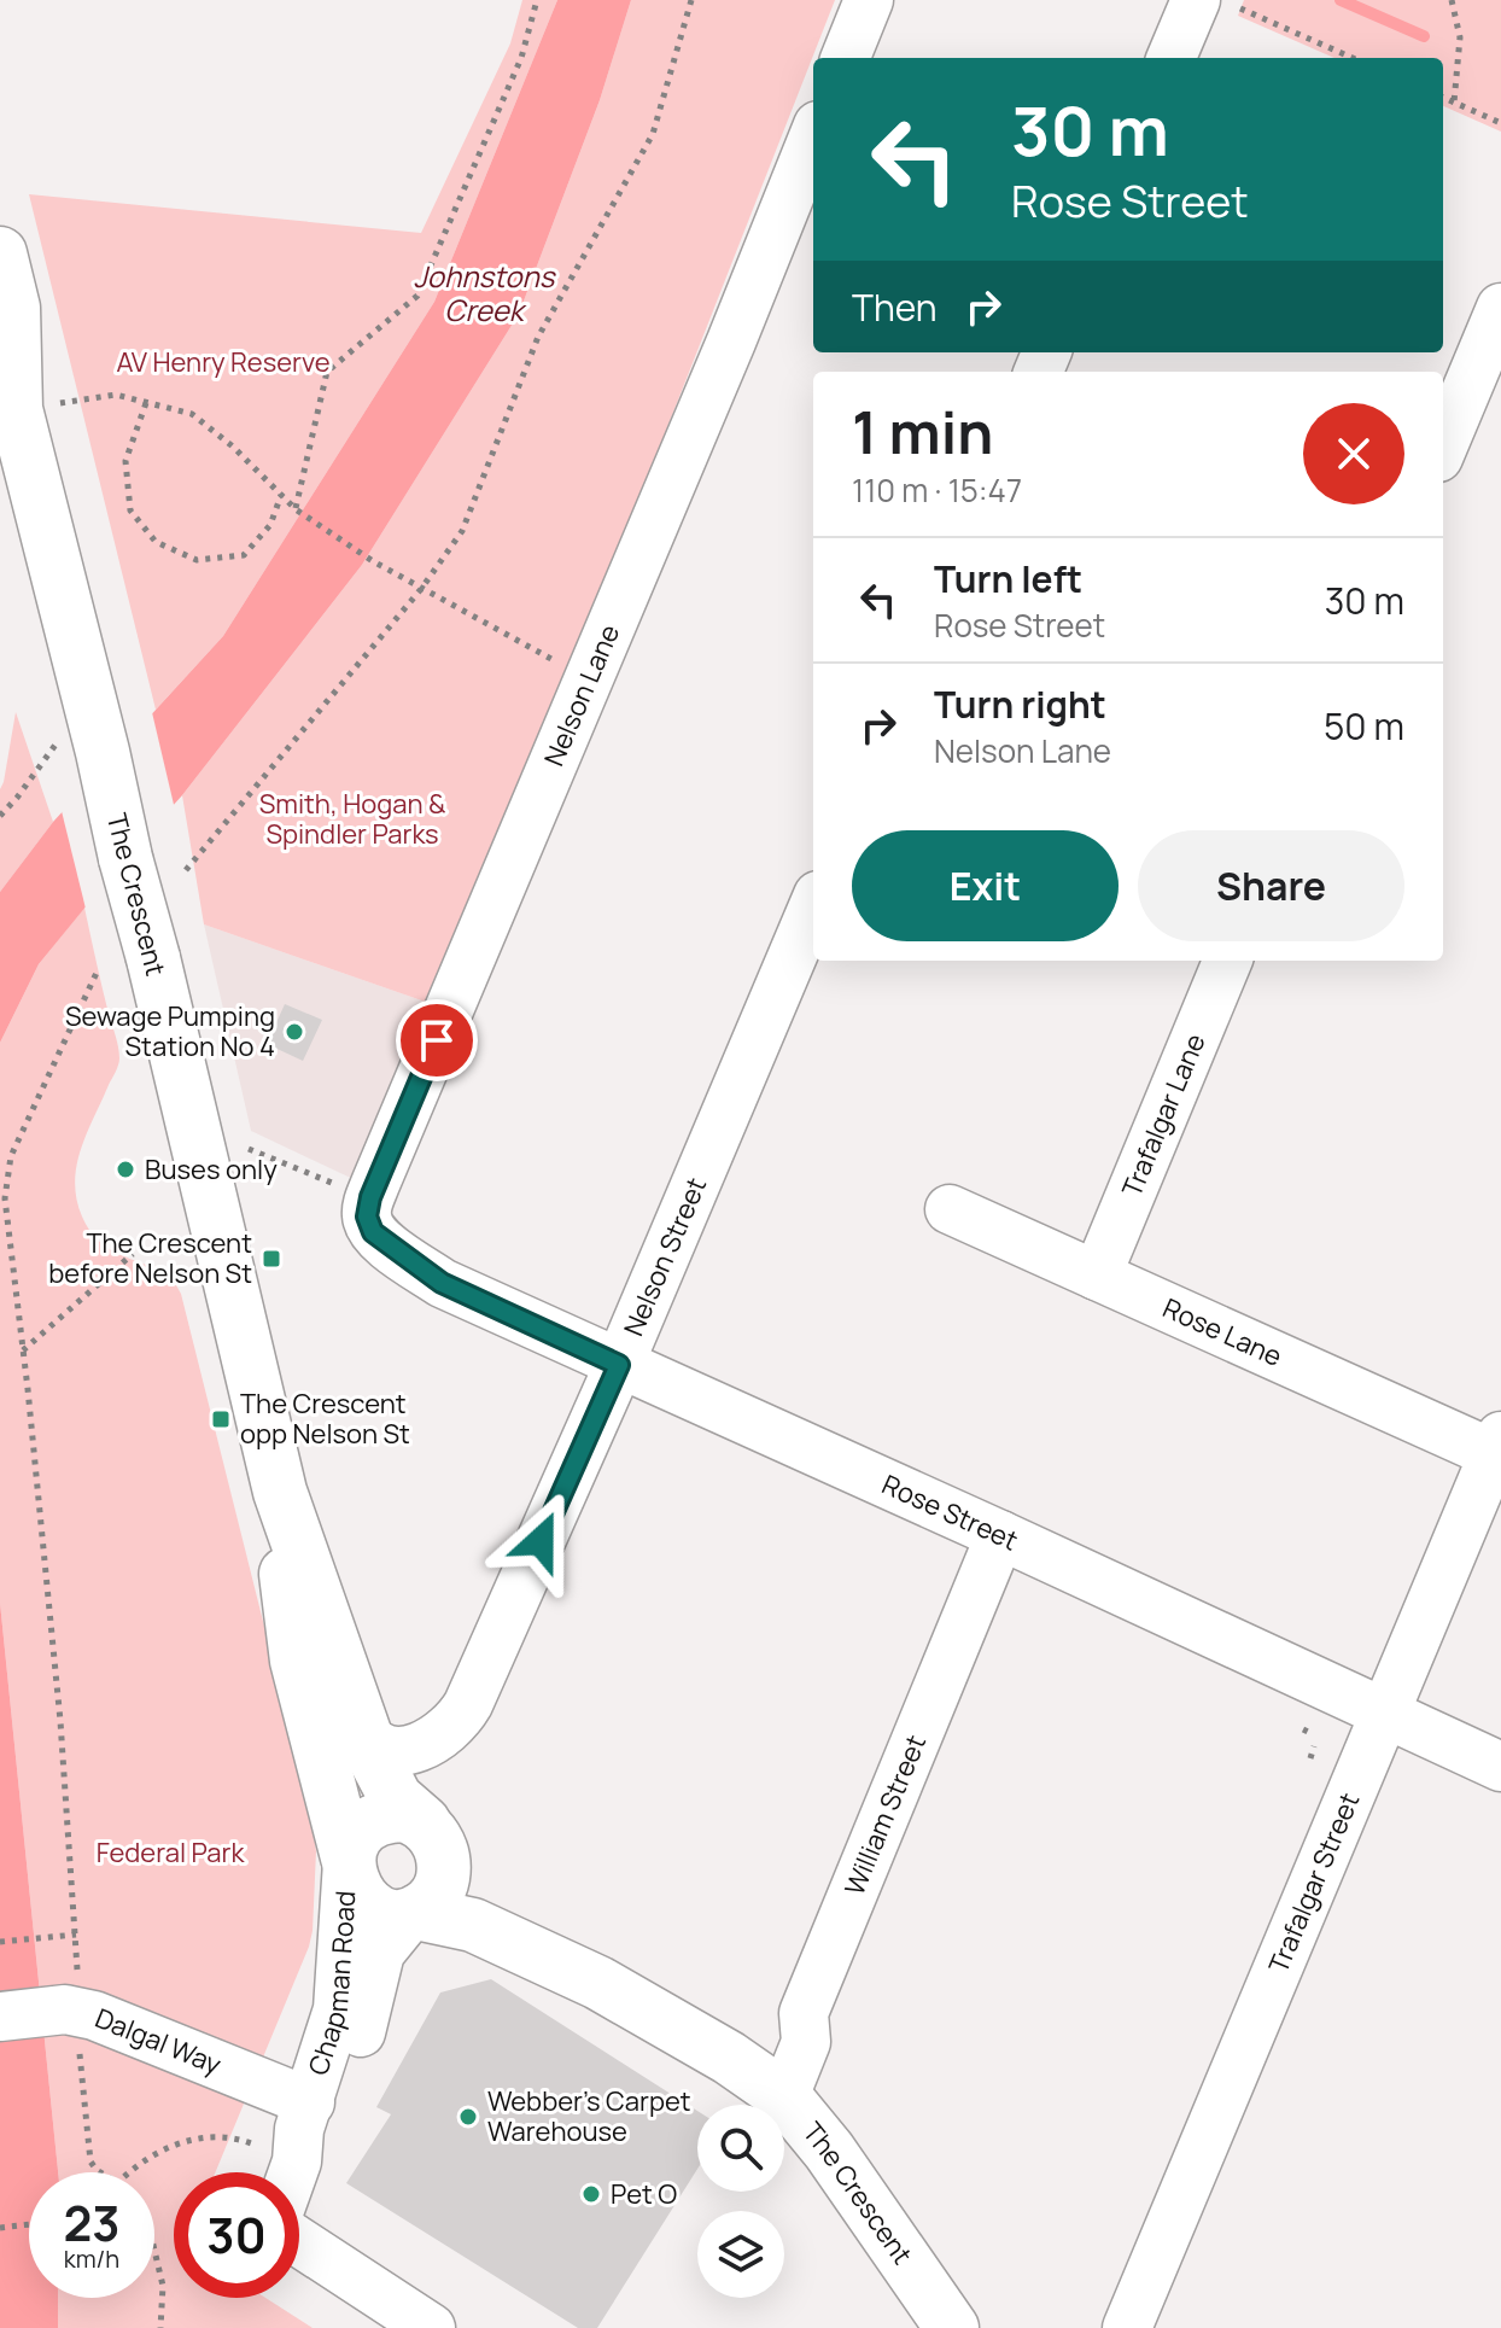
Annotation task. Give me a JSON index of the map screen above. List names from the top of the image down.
{
  "streets": {
    "main road": ["The Crescent"],
    "street": [
      "Nelson Lane",
      "Trafalgar Lane",
      "Nelson Street",
      "Rose Lane",
      "Rose Street",
      "William Street",
      "Trafalgar Street",
      "Chapman Road",
      "Dalgal Way"
    ]
  },
  "crossings": [
    ["Nelson Lane", "Rose Street"],
    ["The Crescent", "Nelson Street"],
    ["The Crescent", "William Street"],
    ["The Crescent", "Chapman Road"],
    ["Trafalgar Lane", "Rose Lane"],
    ["Nelson Street", "Rose Street"],
    ["Rose Lane", "Trafalgar Street"],
    ["Rose Street", "William Street"],
    ["Rose Street", "Trafalgar Street"],
    ["Chapman Road", "Dalgal Way"]
  ],
  "water": ["Johnstons Creek"],
  "parks": ["AV Henry Reserve", "Smith, Hogan & Spindler Parks", "Federal Park"],
  "places": {
    "other": [
      "Sewage Pumping Station No 4",
      "Buses only",
      "Webber's Carpet Warehouse",
      "Pet O"
    ],
    "transit": ["The Crescent before Nelson St", "The Crescent opp Nelson St"]
  },
  "page": {
    "turn": ["30 m", "Rose Street"],
    "then": "Then",
    "heading": ["1 min", "110 m · 15:47"],
    "list": [
      {
        "name": "Turn left",
        "note": "Rose Street",
        "value": "30 m"
      },
      {
        "name": "Turn right",
        "note": "Nelson Lane",
        "value": "50 m"
      }
    ],
    "buttons": ["Exit", "Share"],
    "speed": "23 km/h",
    "limit": "30"
  }
}
